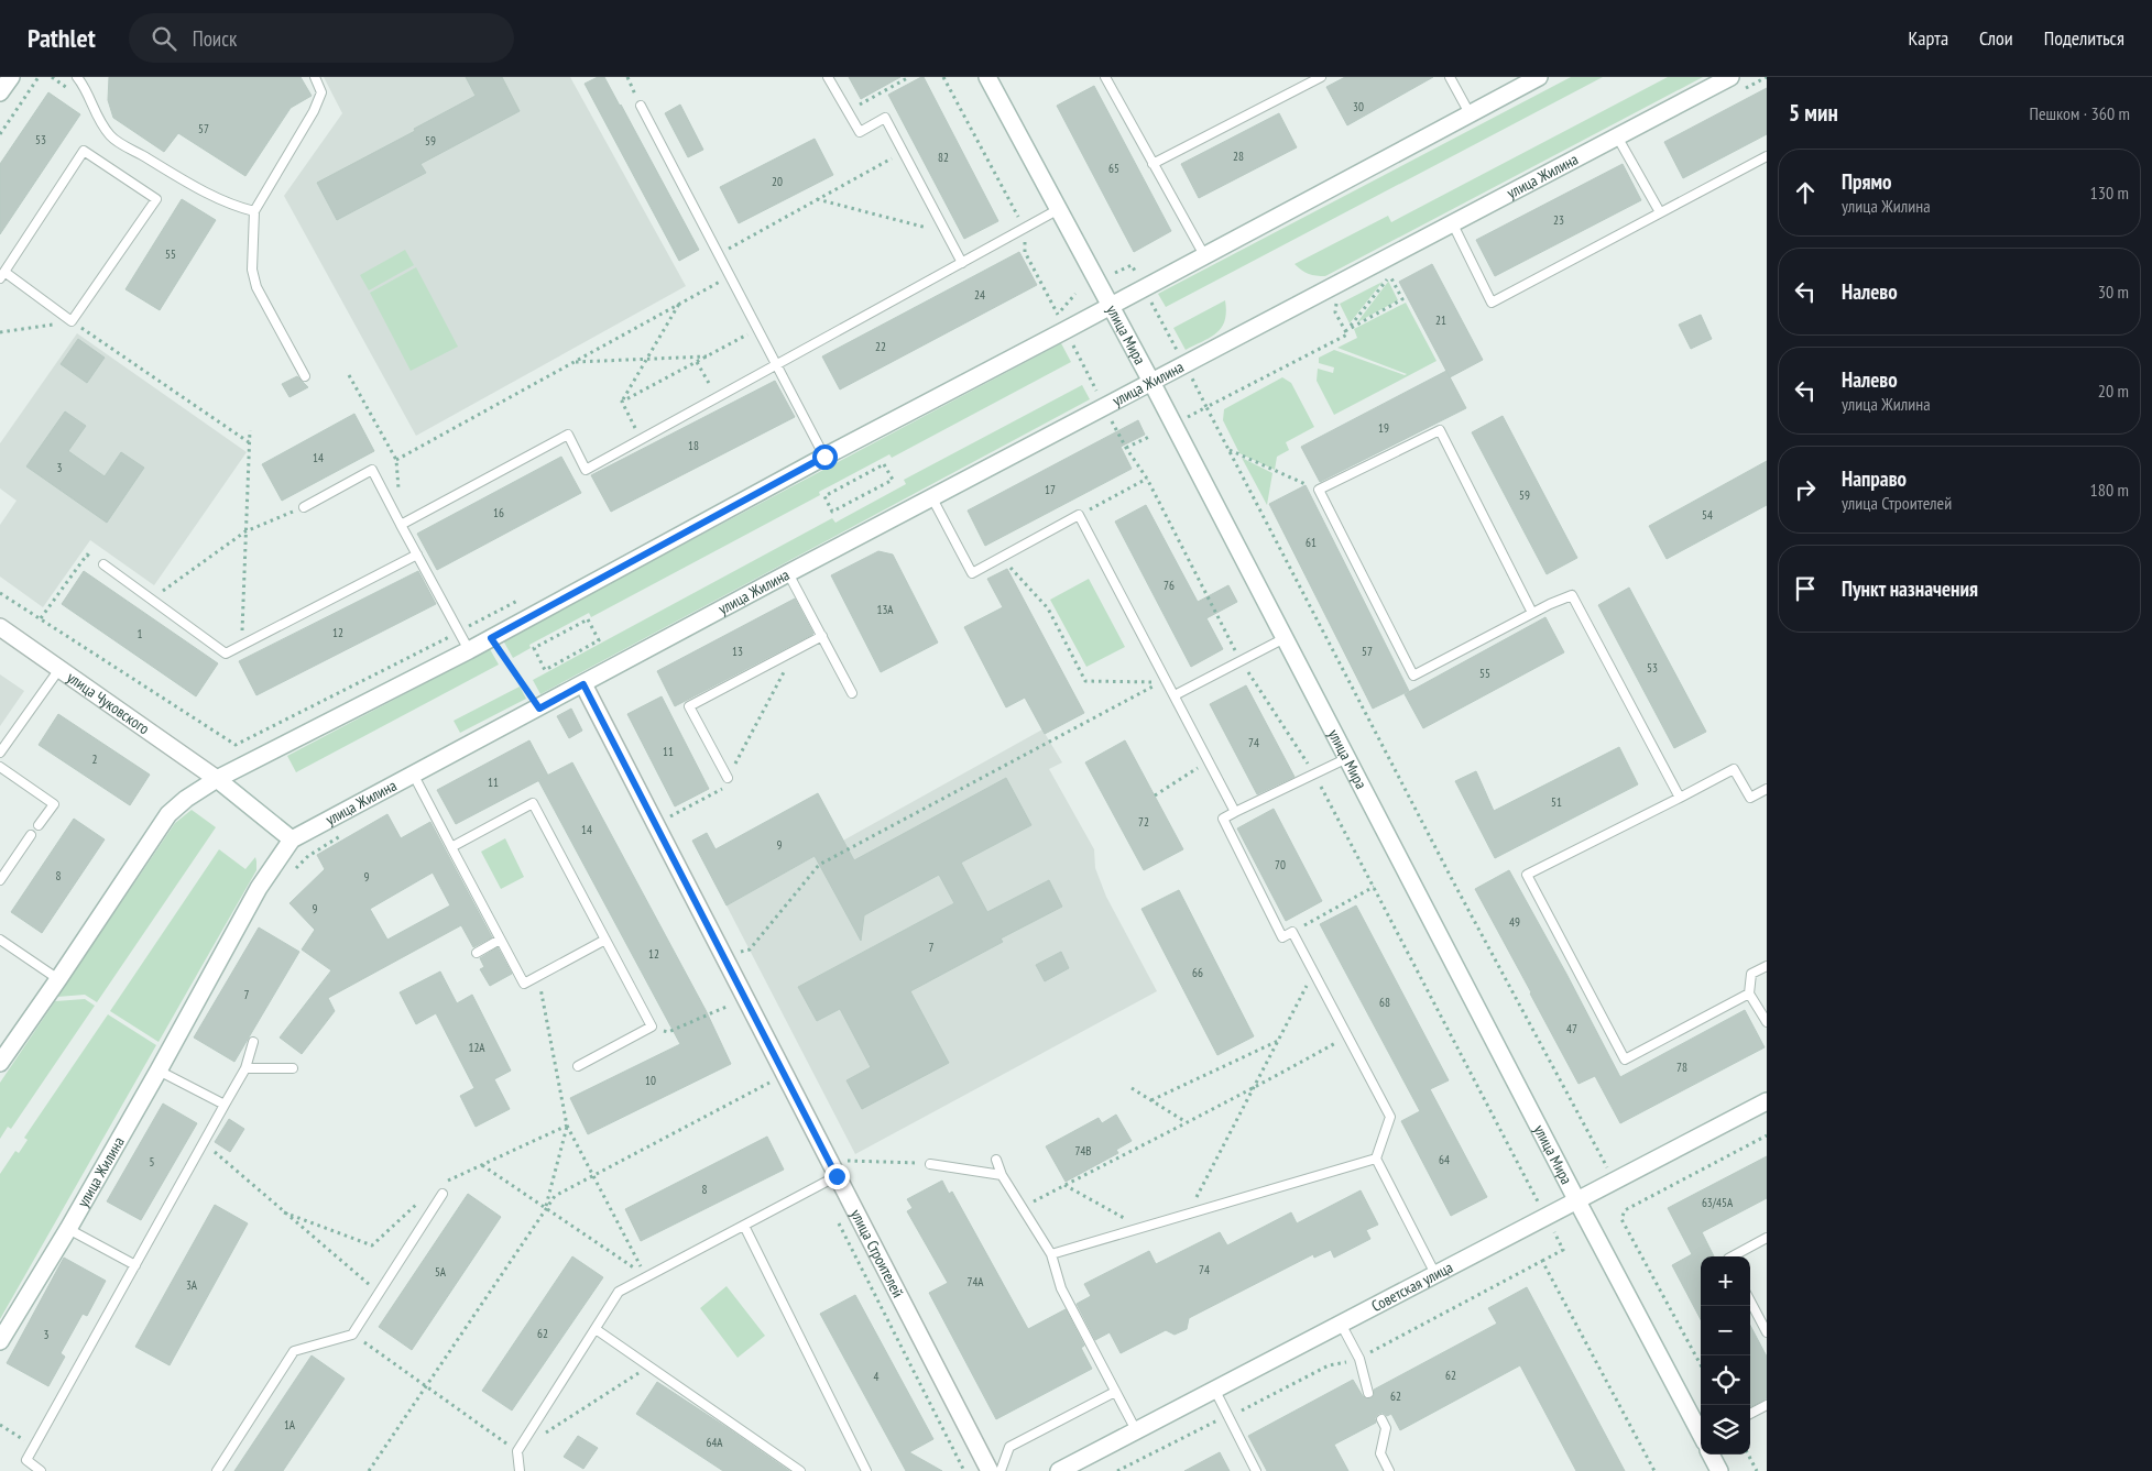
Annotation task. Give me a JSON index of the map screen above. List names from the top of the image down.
{
  "streets": {
    "main road": [
      "улица Жилина",
      "улица Мира",
      "улица Чуковского",
      "улица Строителей",
      "Советская улица"
    ]
  },
  "crossings": [
    ["улица Жилина", "улица Мира"],
    ["улица Жилина", "улица Чуковского"],
    ["улица Жилина", "улица Строителей"],
    ["улица Мира", "Советская улица"]
  ],
  "house_numbers": [
    "30",
    "57",
    "53",
    "59",
    "28",
    "82",
    "65",
    "20",
    "23",
    "55",
    "24",
    "21",
    "22",
    "19",
    "18",
    "14",
    "3",
    "17",
    "59",
    "16",
    "54",
    "61",
    "76",
    "13А",
    "12",
    "1",
    "13",
    "57",
    "53",
    "55",
    "74",
    "11",
    "2",
    "11",
    "51",
    "72",
    "14",
    "9",
    "70",
    "8",
    "9",
    "9",
    "49",
    "7",
    "12",
    "66",
    "7",
    "68",
    "47",
    "12А",
    "78",
    "10",
    "74В",
    "64",
    "5",
    "8",
    "63/45А",
    "74",
    "5А",
    "74А",
    "3А",
    "62",
    "3",
    "62",
    "4",
    "62",
    "1А",
    "64А"
  ],
  "page": {
    "header": "Pathlet",
    "search": "Поиск",
    "nav": ["Карта", "Слои", "Поделиться"],
    "heading": ["5 мин", "Пешком · 360 m"],
    "list": [
      ["Прямо", "улица Жилина", "130 m"],
      ["Налево", "30 m"],
      ["Налево", "улица Жилина", "20 m"],
      ["Направо", "улица Строителей", "180 m"],
      "Пункт назначения"
    ],
    "map_buttons": ["+", "−"]
  }
}
